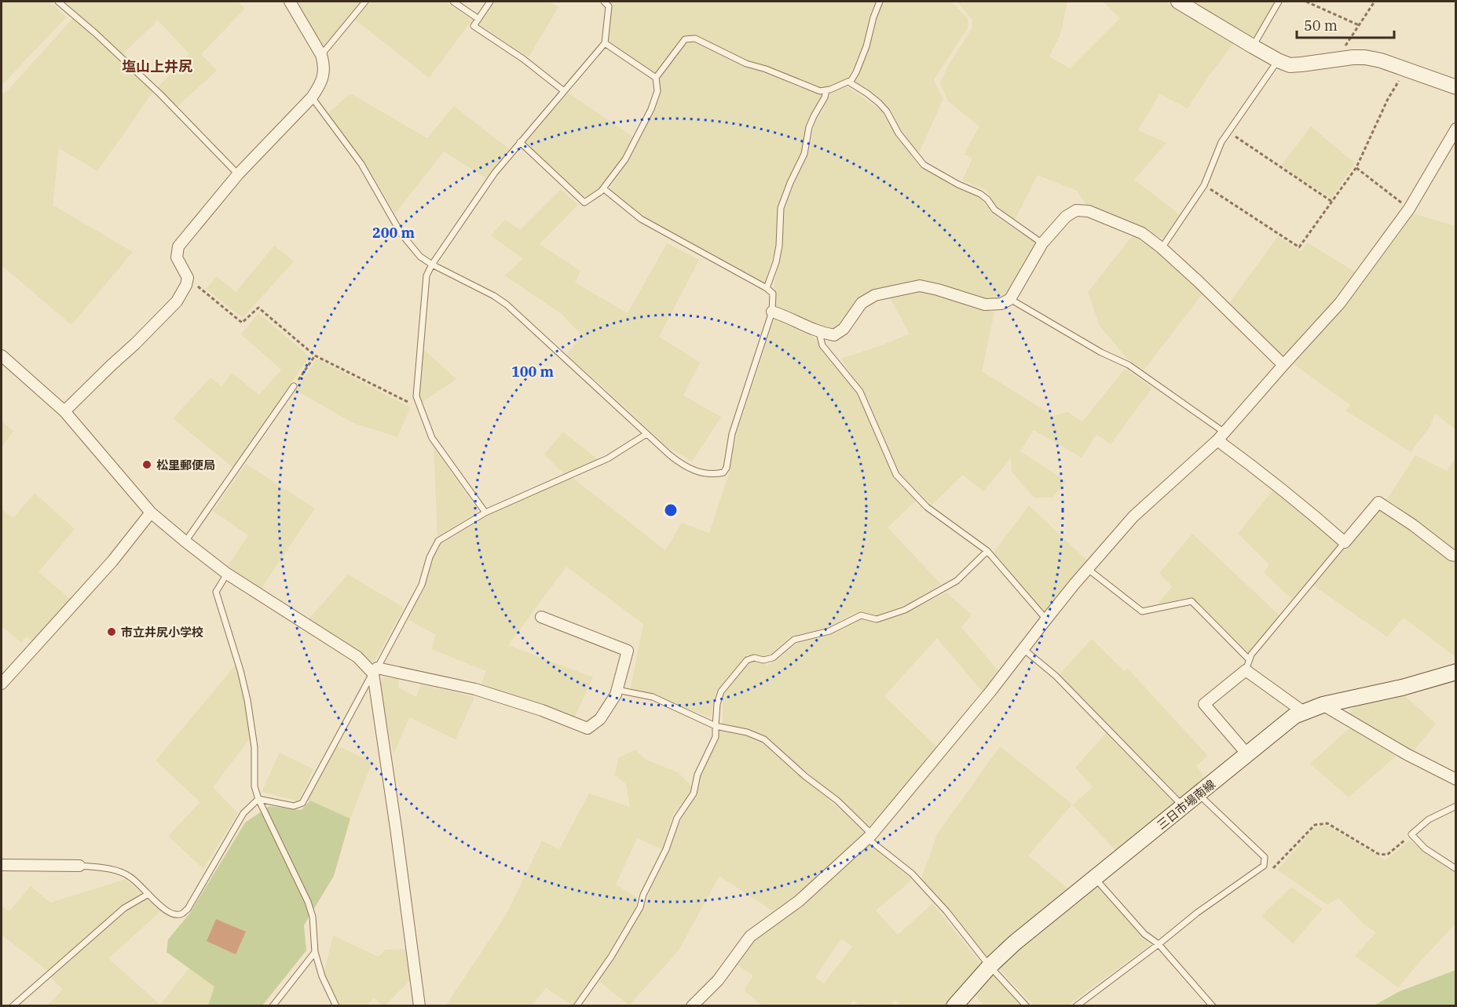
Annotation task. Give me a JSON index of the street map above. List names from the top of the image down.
{
  "streets": {
    "main road": ["三日市場南線"]
  },
  "districts": ["塩山上井尻"],
  "places": ["松里郵便局", "市立井尻小学校"],
  "scale_bar": "50 m",
  "rings": ["200 m", "100 m"]
}
